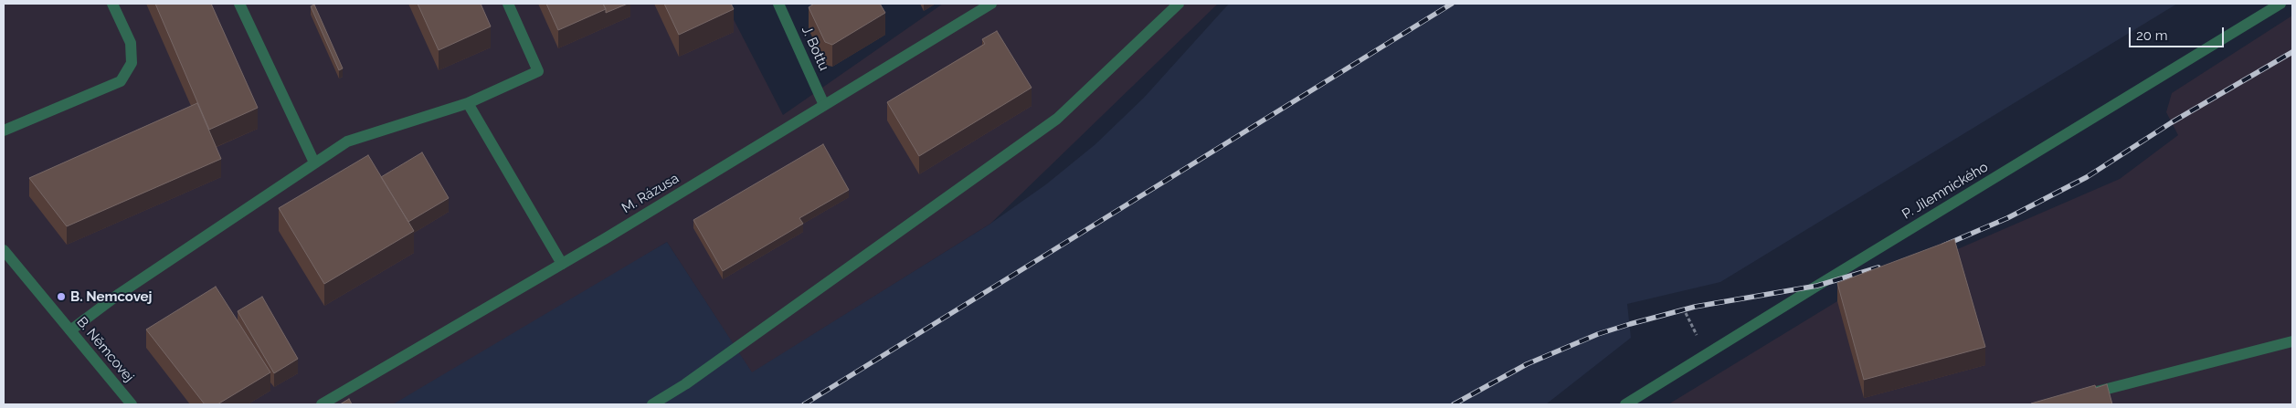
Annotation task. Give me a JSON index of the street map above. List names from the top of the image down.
{
  "streets": {
    "street": [
      "J. Bottu",
      "P. Jilemnického",
      "M. Rázusa",
      "B. Němcovej"
    ]
  },
  "crossings": [
    ["J. Bottu", "M. Rázusa"]
  ],
  "places": ["B. Nemcovej"],
  "scale_bar": "20 m"
}
